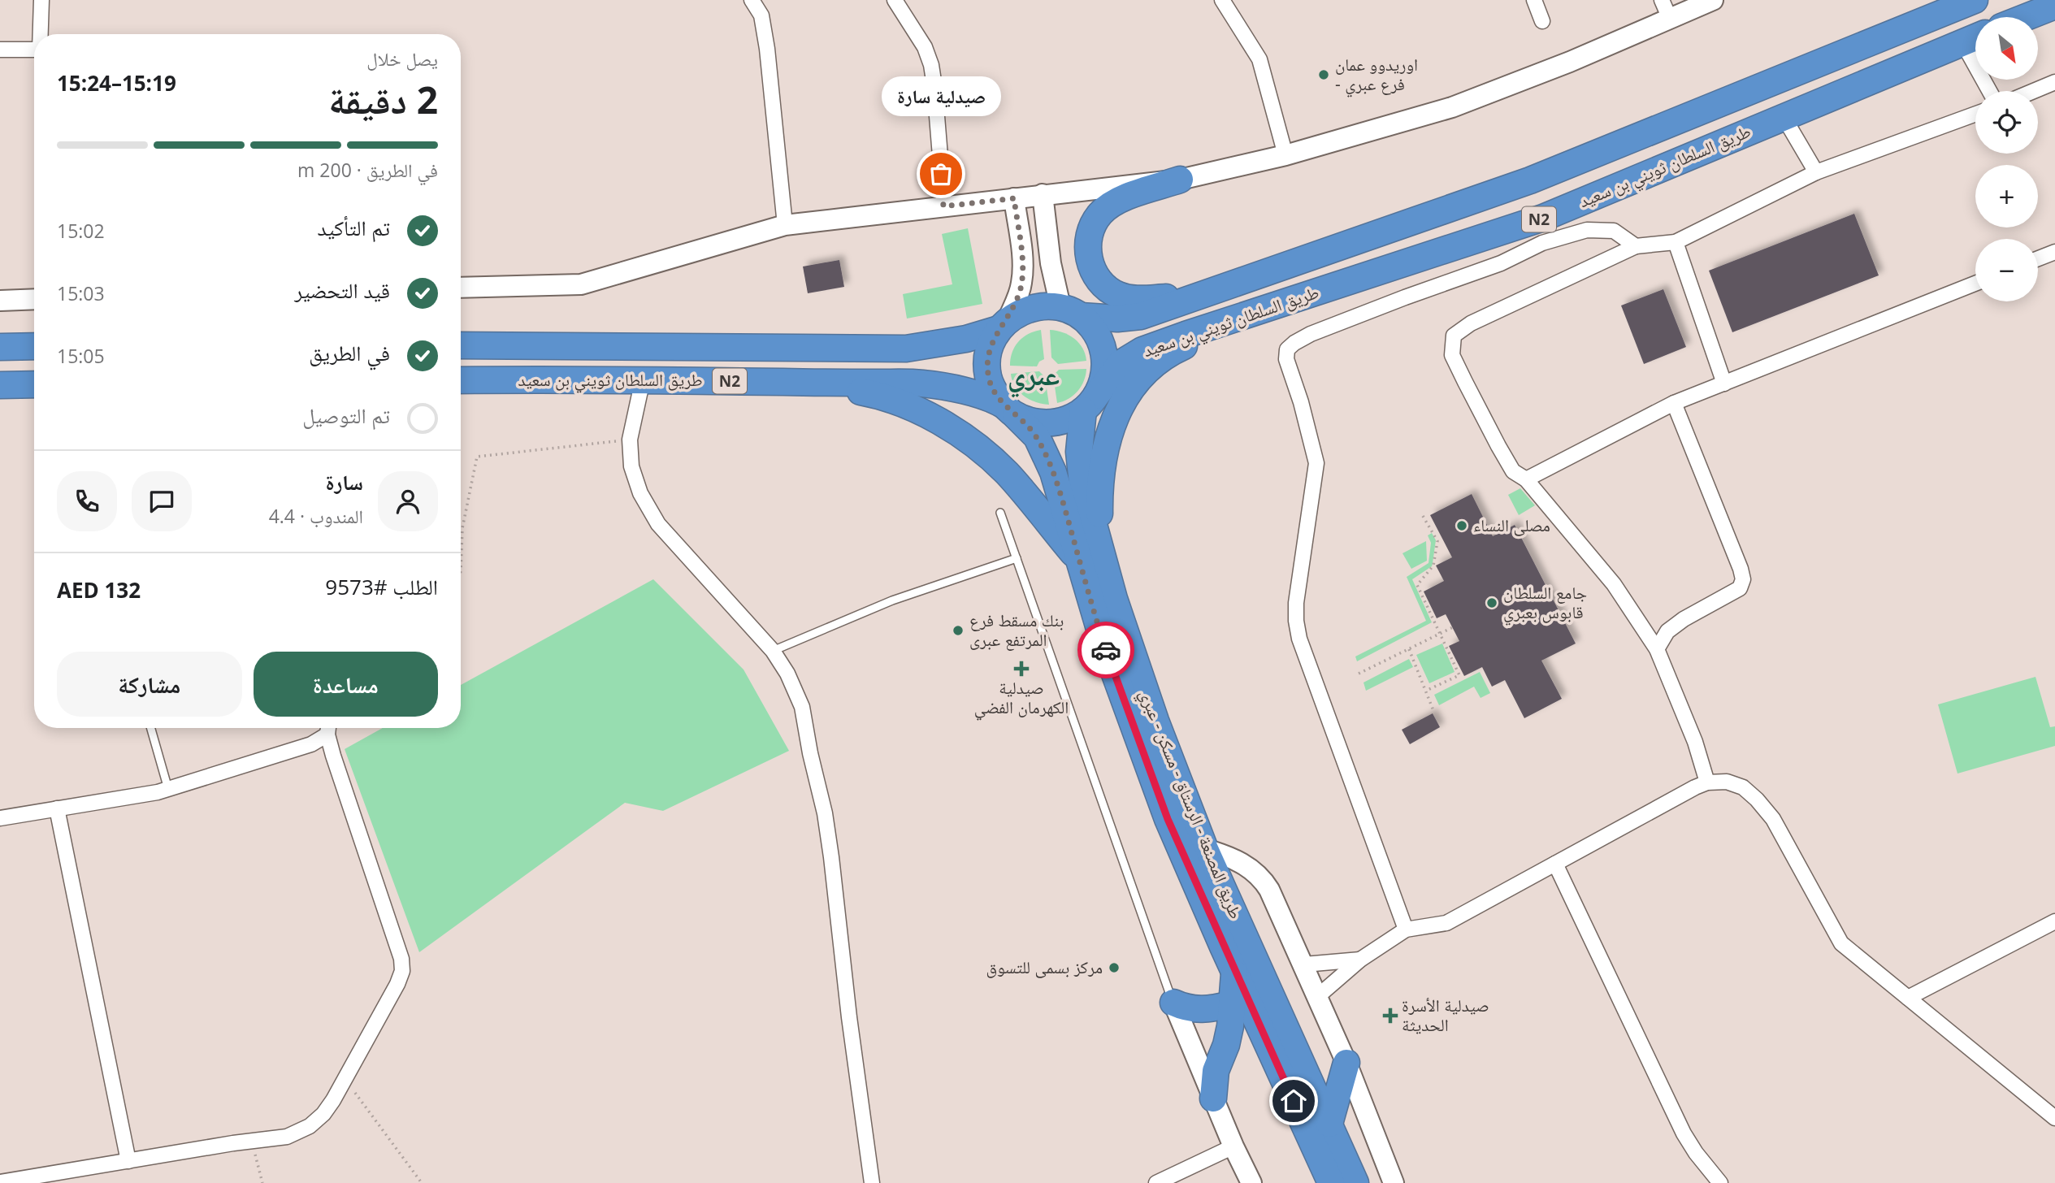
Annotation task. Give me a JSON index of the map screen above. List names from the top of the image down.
{
  "streets": {
    "highway": ["طريق السلطان ثويني بن سعيد", "N2", "طريق المصنعة - الرستاق - مسكن - عبري"]
  },
  "crossings": [
    ["طريق السلطان ثويني بن سعيد", "N2"],
    ["طريق السلطان ثويني بن سعيد", "طريق المصنعة - الرستاق - مسكن - عبري"],
    ["N2", "طريق المصنعة - الرستاق - مسكن - عبري"]
  ],
  "districts": ["عبري"],
  "places": {
    "other": [
      "اوريدوو عمان - فرع عبري",
      "صيدلية سارة",
      "مصلى النساء",
      "جامع السلطان قابوس بعبري",
      "بنك مسقط فرع المرتفع عبرى",
      "مركز بسمى للتسوق"
    ],
    "health": ["صيدلية الكهرمان الفضي", "صيدلية الأسرة الحديثة"]
  },
  "north": "bottom right",
  "page": {
    "map_buttons": ["+", "−"],
    "heading": ["2 دقيقة", "يصل خلال", "15:19–15:24"],
    "panel": [
      "سارة",
      "المندوب · 4.4",
      "الطلب #9573",
      "AED 132"
    ],
    "bubble": "صيدلية سارة",
    "bar": "في الطريق · 200 m",
    "list": [
      ["تم التأكيد", "15:02"],
      ["قيد التحضير", "15:03"],
      ["في الطريق", "15:05"],
      "تم التوصيل"
    ],
    "buttons": ["مساعدة", "مشاركة"]
  }
}
